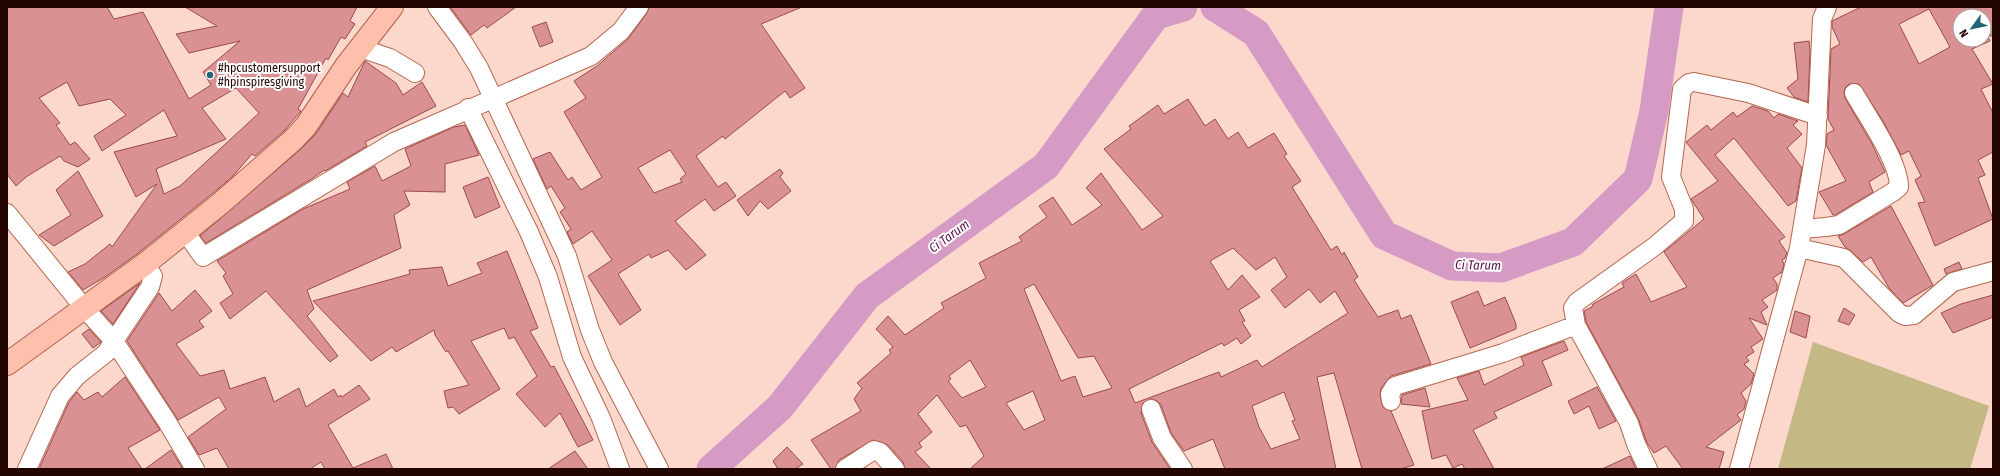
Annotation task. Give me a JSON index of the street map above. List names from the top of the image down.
{
  "water": ["Ci Tarum"],
  "places": ["#hpcustomersupport #hpinspiresgiving"],
  "north": "bottom left"
}
